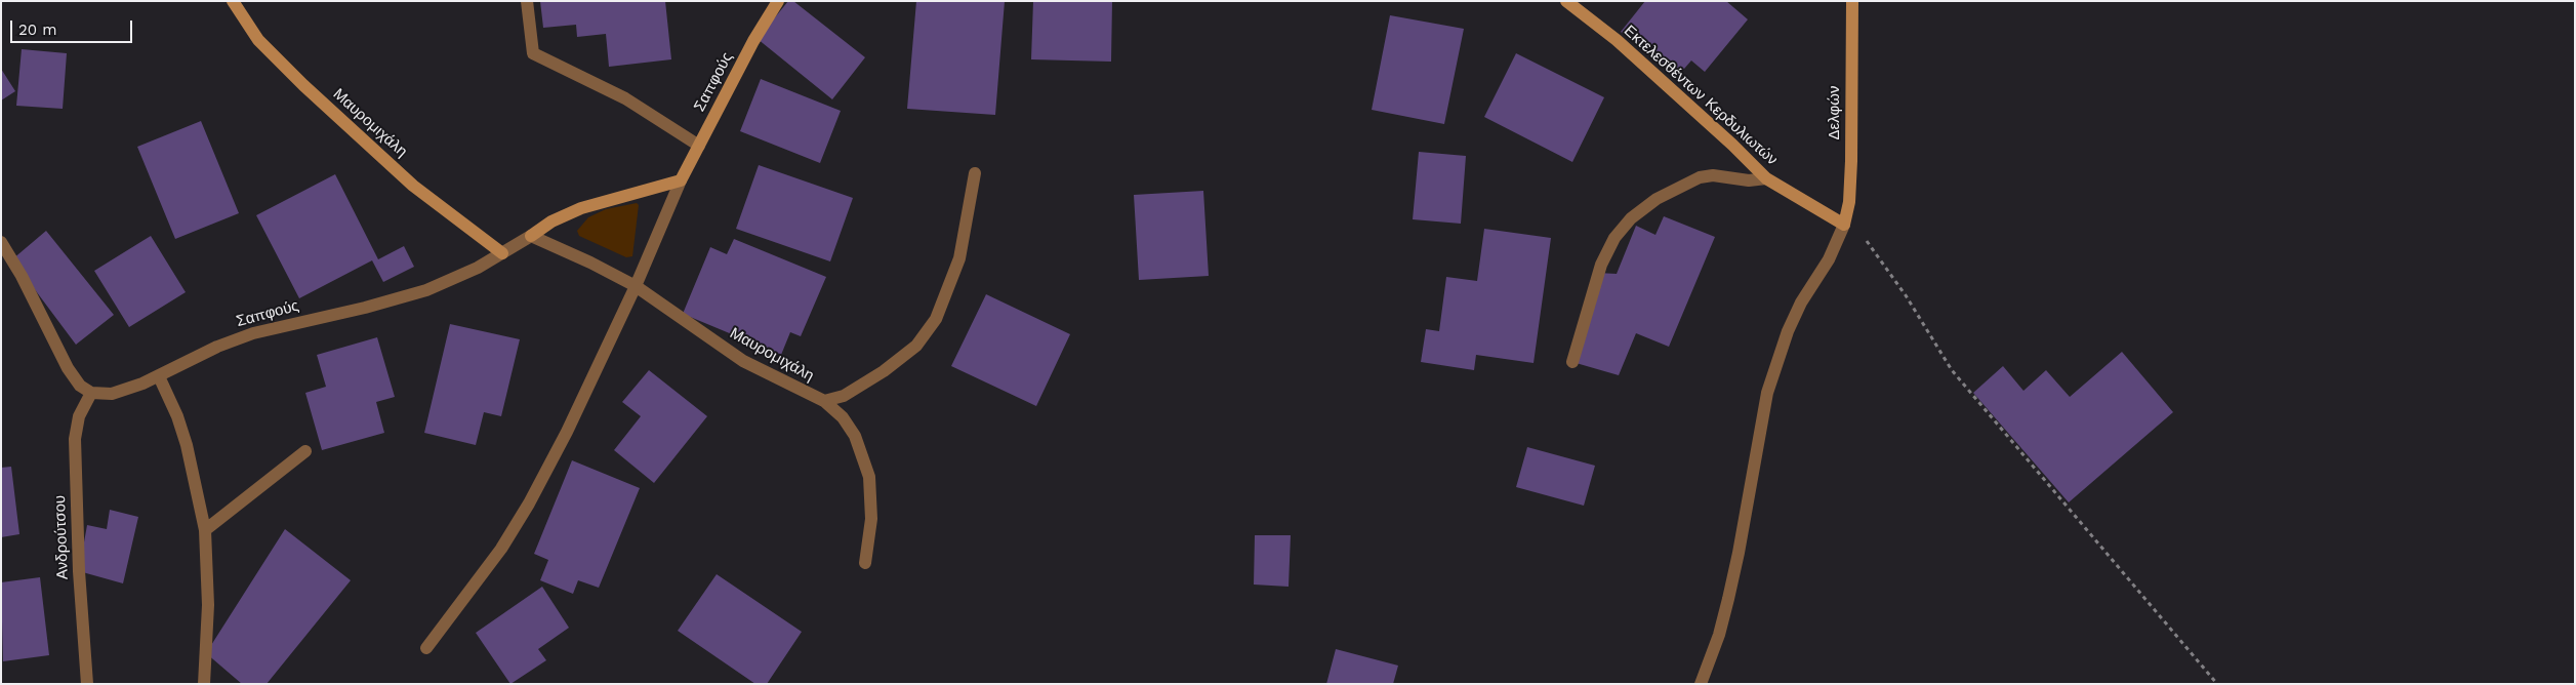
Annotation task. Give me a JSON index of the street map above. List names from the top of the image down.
{
  "streets": {
    "street": [
      "Σαπφούς",
      "Εκτελεσθέντων Κερδυλιωτών",
      "Δελφών",
      "Μαυρομιχάλη",
      "Ανδρούτσου"
    ]
  },
  "crossings": [
    ["Σαπφούς", "Μαυρομιχάλη"],
    ["Εκτελεσθέντων Κερδυλιωτών", "Δελφών"]
  ],
  "scale_bar": "20 m"
}
